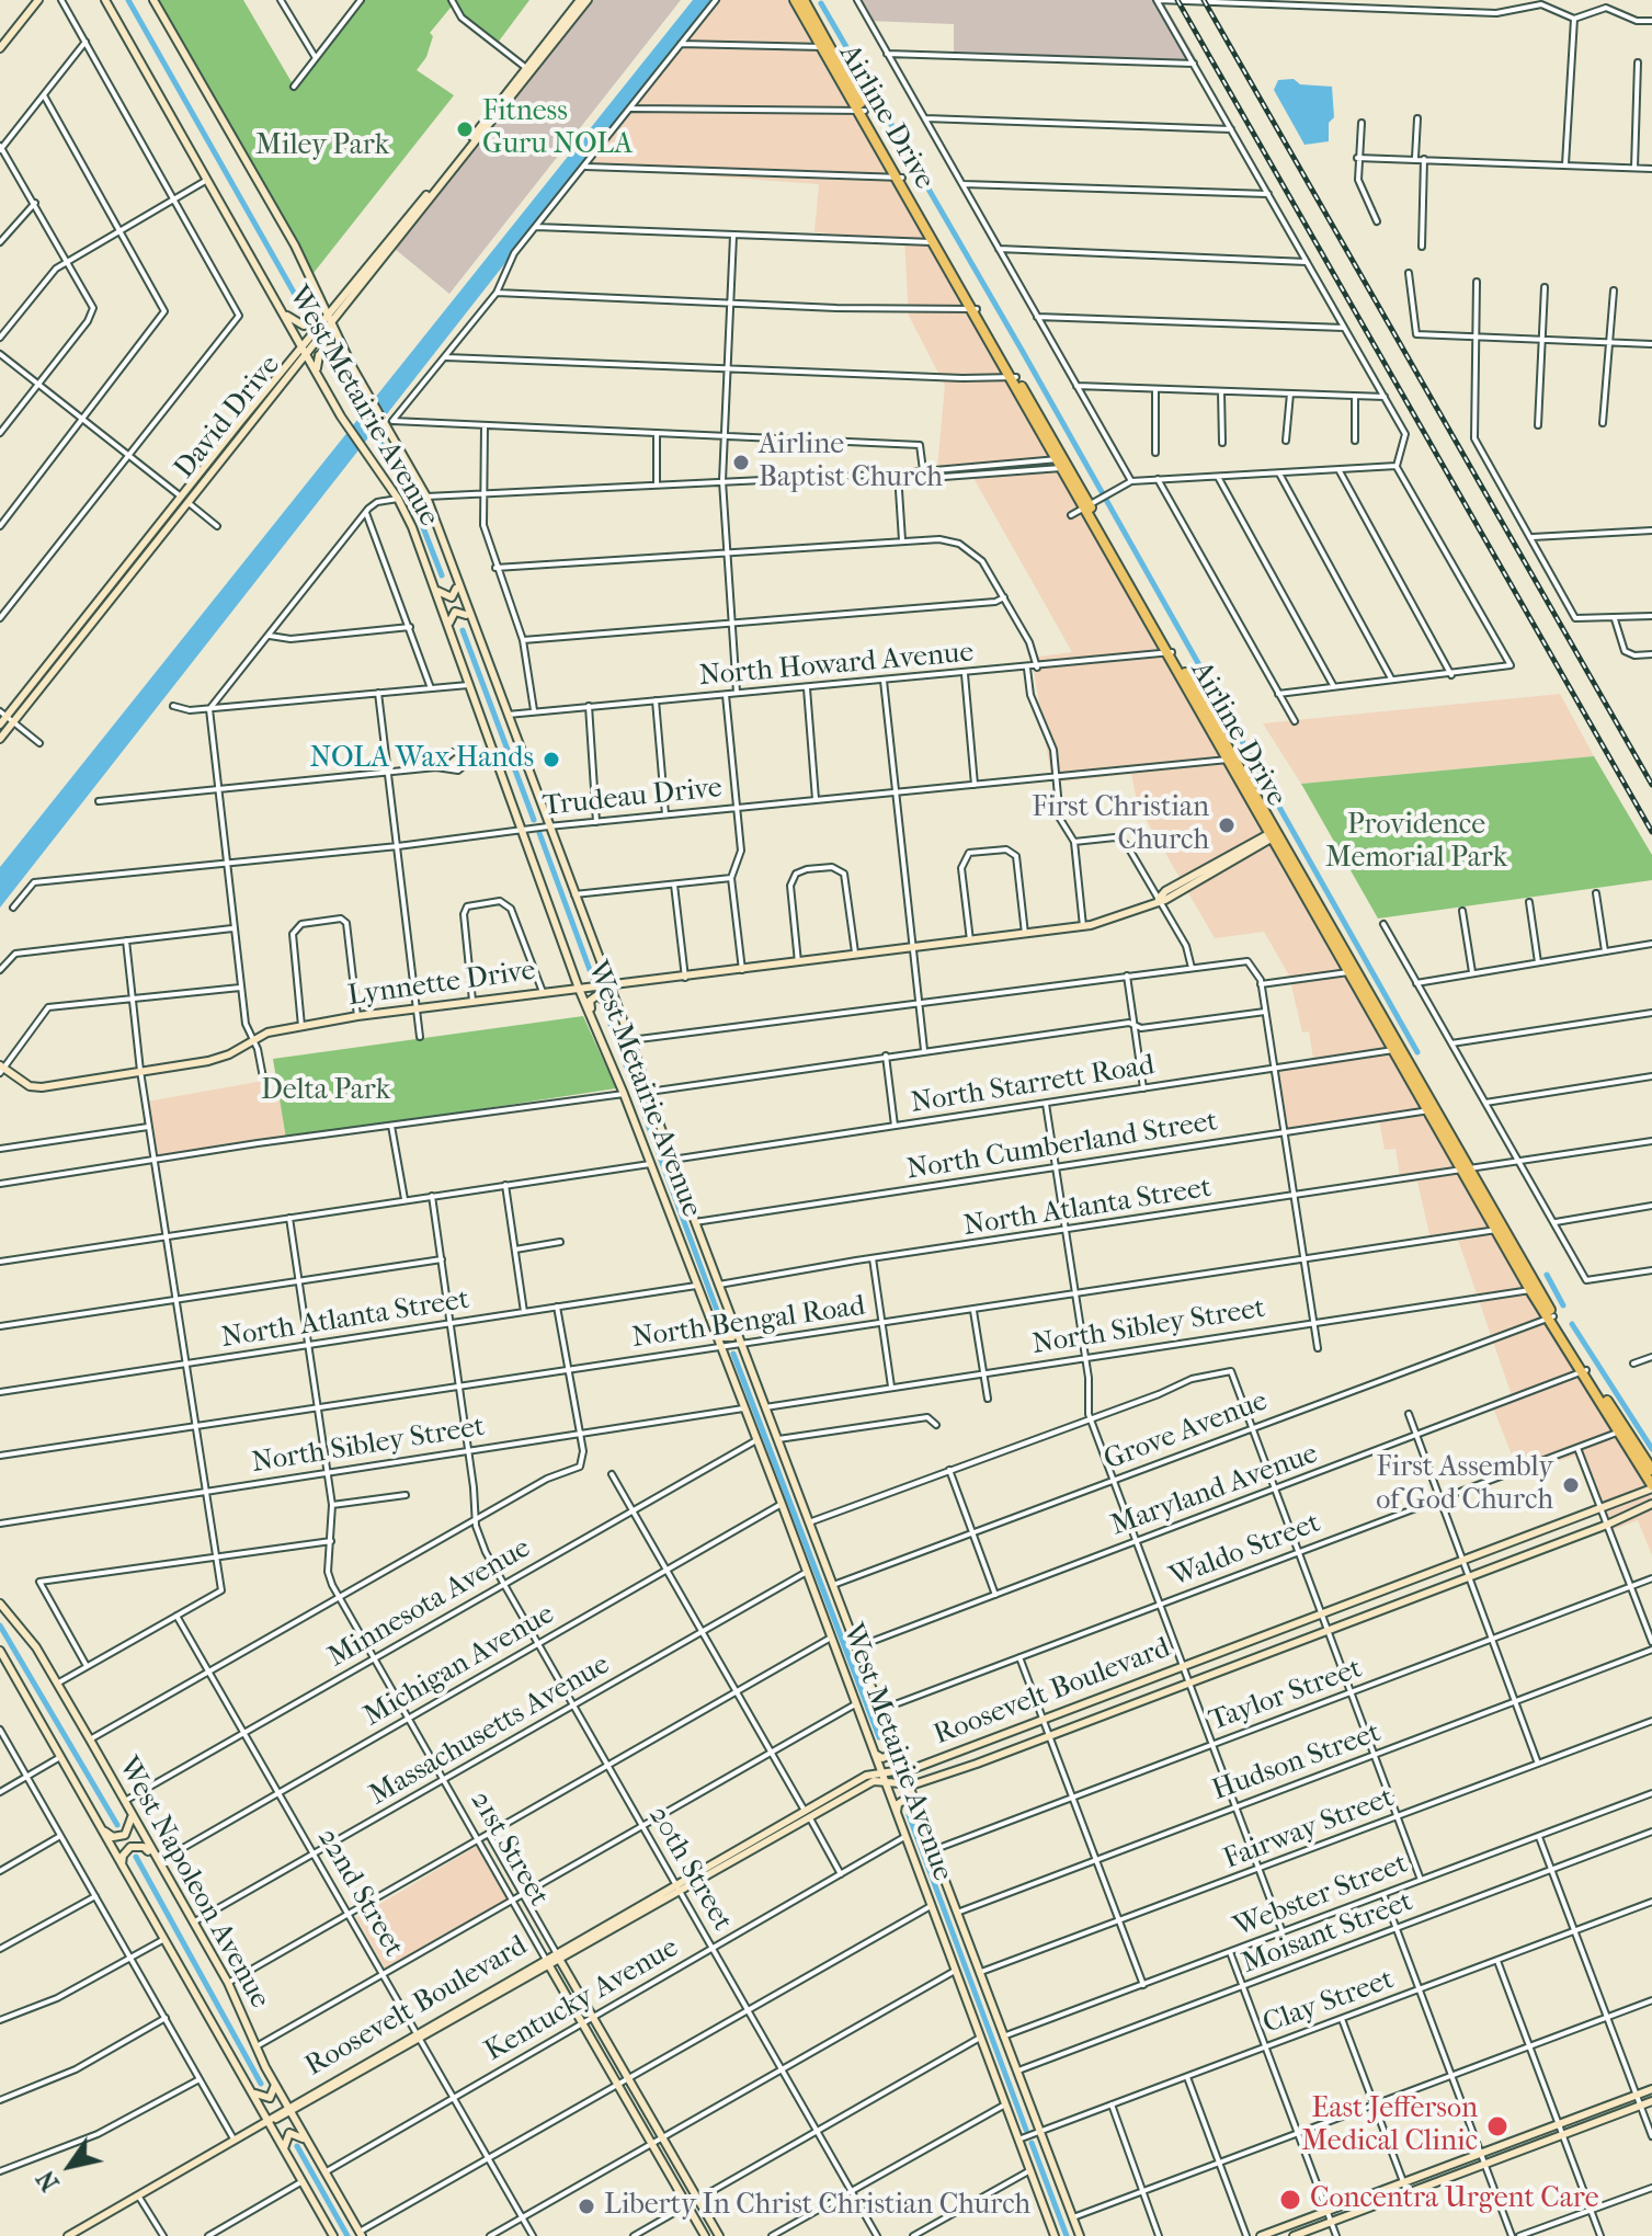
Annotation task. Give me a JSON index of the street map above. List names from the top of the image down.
{
  "streets": {
    "highway": ["Airline Drive"],
    "main road": [
      "West Metairie Avenue",
      "David Drive",
      "Lynnette Drive",
      "Roosevelt Boulevard",
      "21st Street",
      "West Napoleon Avenue"
    ],
    "street": [
      "North Howard Avenue",
      "Trudeau Drive",
      "North Starrett Road",
      "North Cumberland Street",
      "North Atlanta Street",
      "North Bengal Road",
      "North Sibley Street",
      "Grove Avenue",
      "Maryland Avenue",
      "Waldo Street",
      "Minnesota Avenue",
      "Michigan Avenue",
      "Taylor Street",
      "Massachusetts Avenue",
      "Hudson Street",
      "Fairway Street",
      "20th Street",
      "22nd Street",
      "Webster Street",
      "Moisant Street",
      "Kentucky Avenue",
      "Clay Street"
    ]
  },
  "crossings": [
    ["Airline Drive", "North Howard Avenue"],
    ["Airline Drive", "Trudeau Drive"],
    ["Airline Drive", "Lynnette Drive"],
    ["Airline Drive", "North Starrett Road"],
    ["Airline Drive", "North Cumberland Street"],
    ["Airline Drive", "North Atlanta Street"],
    ["Airline Drive", "North Bengal Road"],
    ["Airline Drive", "North Sibley Street"],
    ["Airline Drive", "Grove Avenue"],
    ["Airline Drive", "Maryland Avenue"],
    ["Airline Drive", "Waldo Street"],
    ["Airline Drive", "Roosevelt Boulevard"],
    ["West Metairie Avenue", "David Drive"],
    ["West Metairie Avenue", "North Howard Avenue"],
    ["West Metairie Avenue", "Trudeau Drive"],
    ["West Metairie Avenue", "Lynnette Drive"],
    ["West Metairie Avenue", "North Starrett Road"],
    ["West Metairie Avenue", "North Cumberland Street"],
    ["West Metairie Avenue", "North Atlanta Street"],
    ["West Metairie Avenue", "North Bengal Road"],
    ["West Metairie Avenue", "North Sibley Street"],
    ["West Metairie Avenue", "Grove Avenue"],
    ["West Metairie Avenue", "Maryland Avenue"],
    ["West Metairie Avenue", "Waldo Street"],
    ["West Metairie Avenue", "Minnesota Avenue"],
    ["West Metairie Avenue", "Michigan Avenue"],
    ["West Metairie Avenue", "Roosevelt Boulevard"],
    ["West Metairie Avenue", "Taylor Street"],
    ["West Metairie Avenue", "Massachusetts Avenue"],
    ["West Metairie Avenue", "Hudson Street"],
    ["West Metairie Avenue", "Fairway Street"],
    ["West Metairie Avenue", "Webster Street"],
    ["West Metairie Avenue", "Moisant Street"],
    ["West Metairie Avenue", "Kentucky Avenue"],
    ["West Metairie Avenue", "Clay Street"],
    ["North Atlanta Street", "21st Street"],
    ["North Atlanta Street", "20th Street"],
    ["North Bengal Road", "21st Street"],
    ["North Bengal Road", "20th Street"],
    ["North Sibley Street", "21st Street"],
    ["North Sibley Street", "20th Street"],
    ["Minnesota Avenue", "21st Street"],
    ["Minnesota Avenue", "20th Street"],
    ["Minnesota Avenue", "West Napoleon Avenue"],
    ["Minnesota Avenue", "22nd Street"],
    ["Michigan Avenue", "21st Street"],
    ["Michigan Avenue", "20th Street"],
    ["Michigan Avenue", "West Napoleon Avenue"],
    ["Michigan Avenue", "22nd Street"],
    ["Roosevelt Boulevard", "21st Street"],
    ["Roosevelt Boulevard", "20th Street"],
    ["Roosevelt Boulevard", "West Napoleon Avenue"],
    ["Roosevelt Boulevard", "22nd Street"],
    ["Massachusetts Avenue", "21st Street"],
    ["Massachusetts Avenue", "20th Street"],
    ["Massachusetts Avenue", "West Napoleon Avenue"],
    ["Massachusetts Avenue", "22nd Street"],
    ["21st Street", "Kentucky Avenue"],
    ["20th Street", "Kentucky Avenue"],
    ["West Napoleon Avenue", "Kentucky Avenue"],
    ["22nd Street", "Kentucky Avenue"]
  ],
  "parks": ["Miley Park", "Providence Memorial Park", "Delta Park"],
  "places": [
    "Fitness Guru NOLA",
    "Airline Baptist Church",
    "NOLA Wax Hands",
    "First Christian Church",
    "First Assembly of God Church",
    "East Jefferson Medical Clinic",
    "Concentra Urgent Care",
    "Liberty In Christ Christian Church"
  ],
  "north": "bottom left"
}
